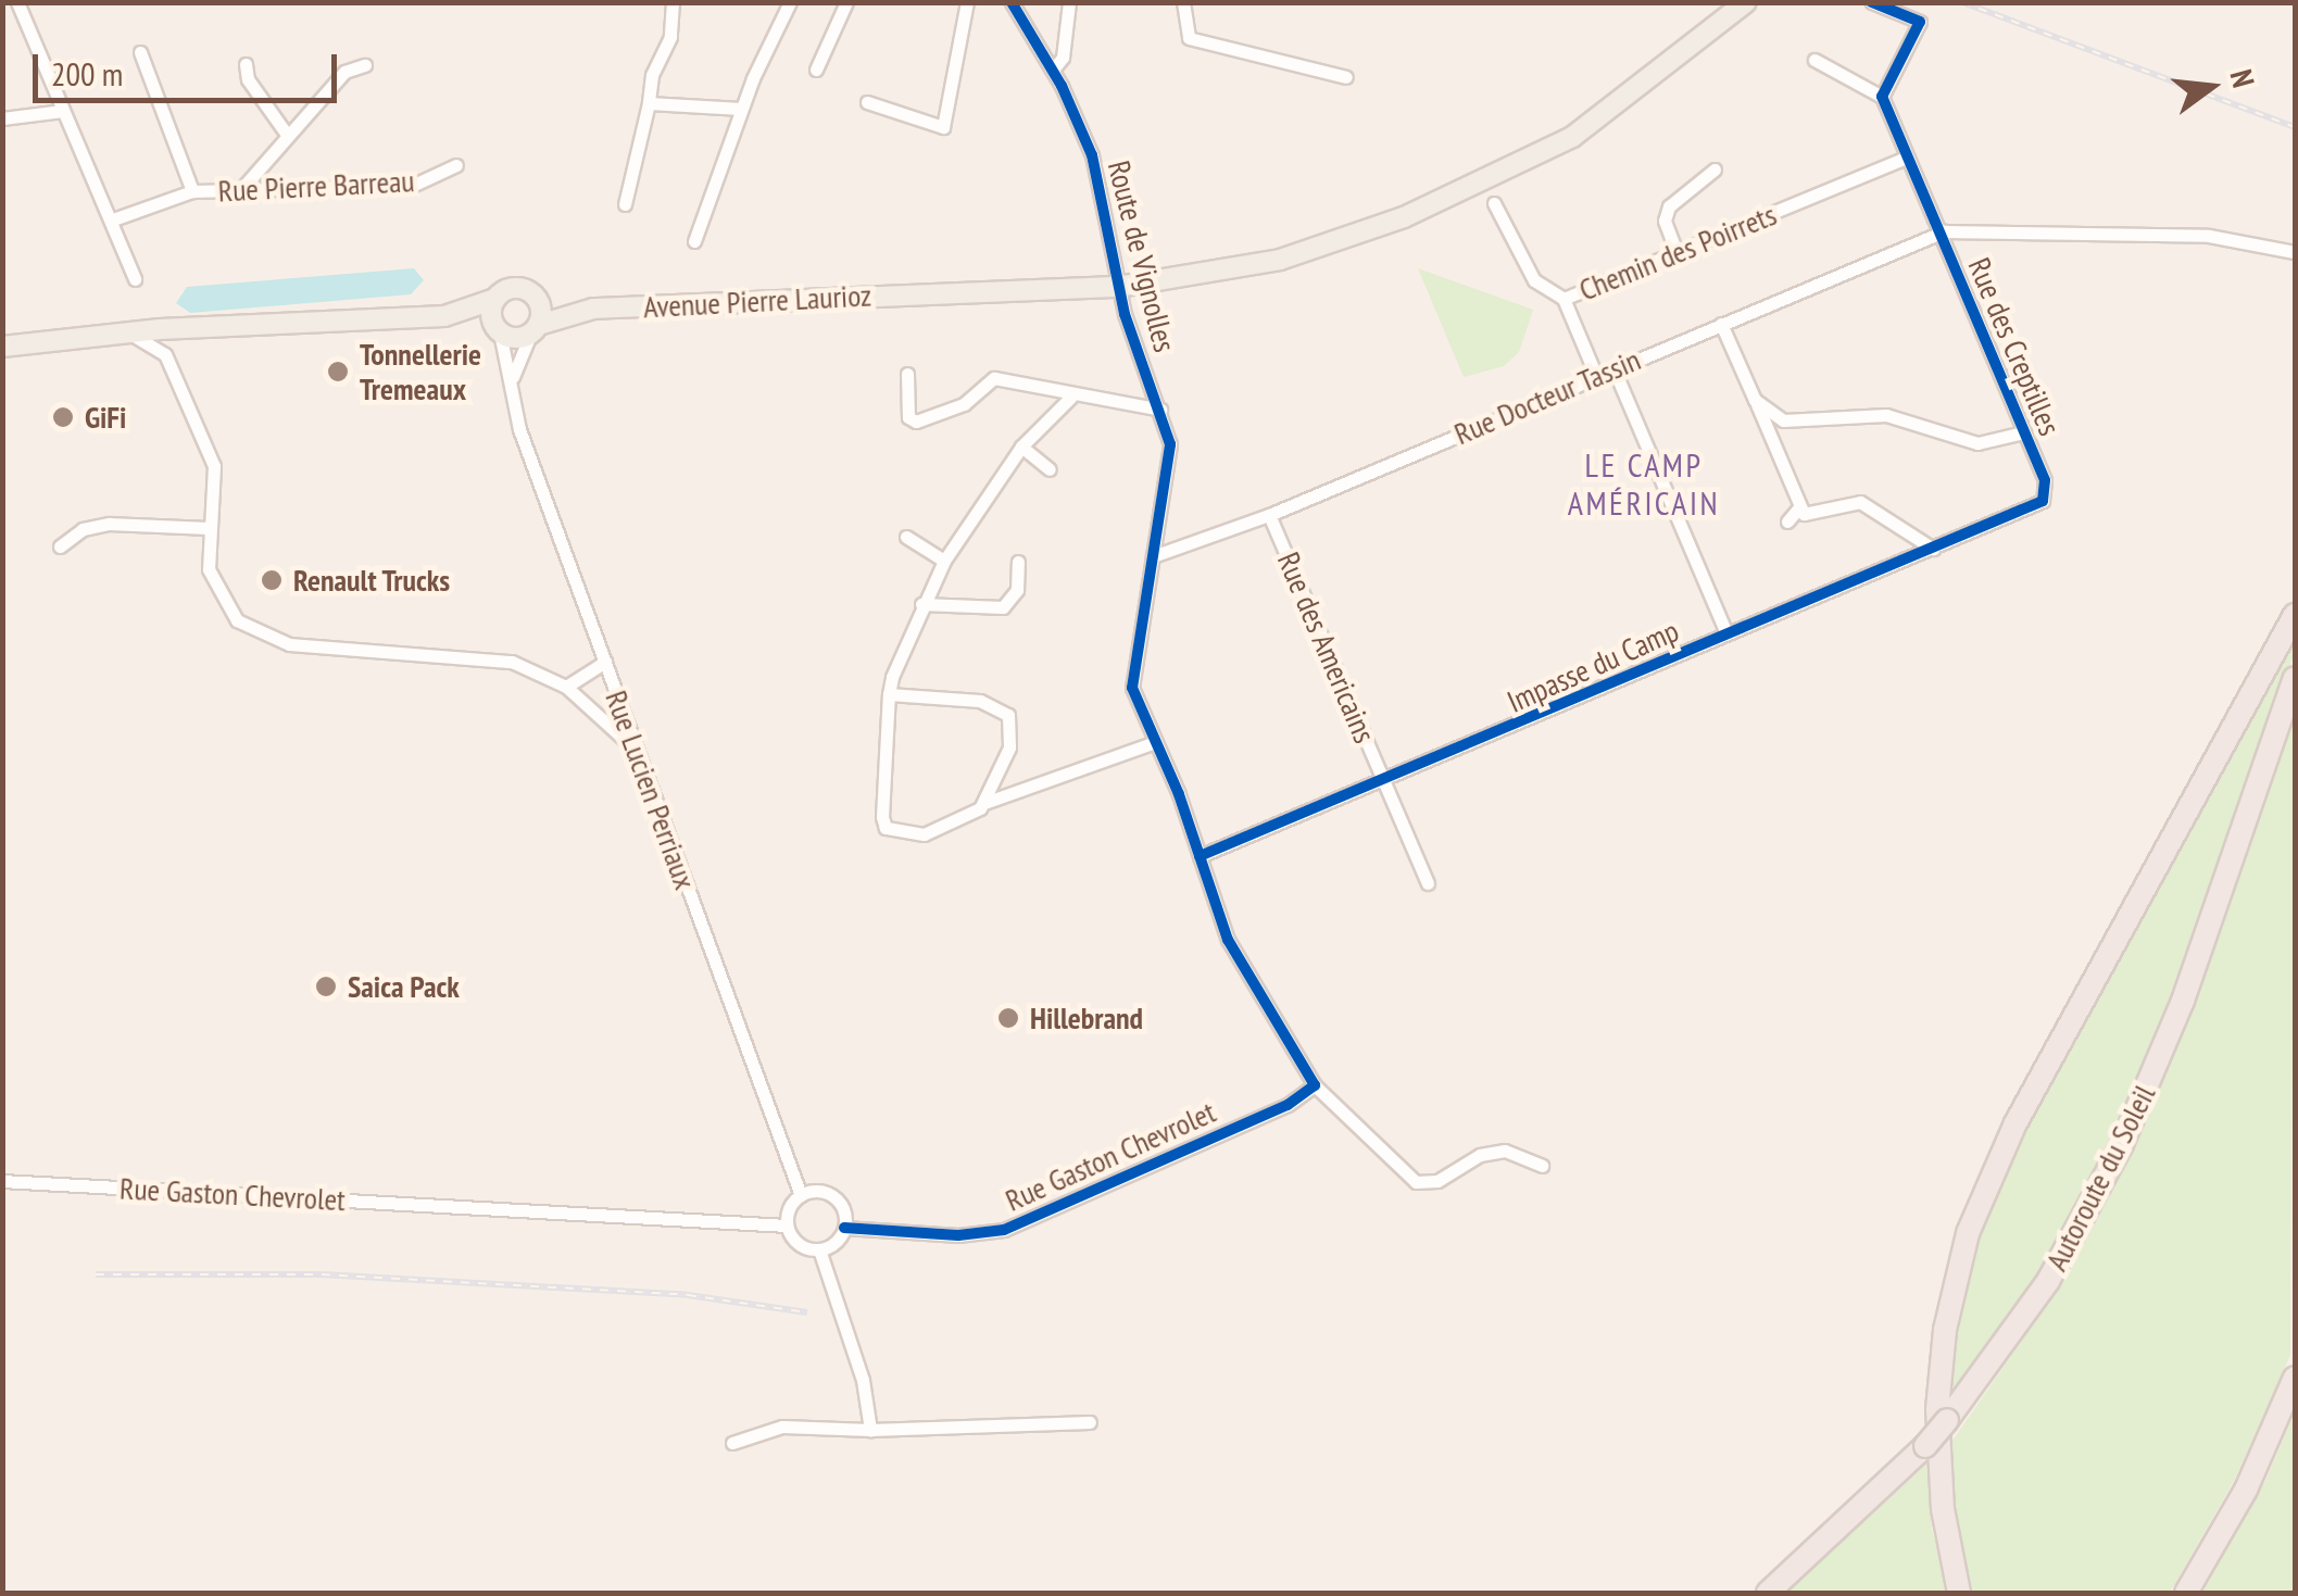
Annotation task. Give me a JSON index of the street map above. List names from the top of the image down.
{
  "streets": {
    "highway": ["Autoroute du Soleil"],
    "main road": ["Avenue Pierre Laurioz"],
    "street": [
      "Rue Pierre Barreau",
      "Chemin des Poirrets",
      "Route de Vignolles",
      "Rue des Creptilles",
      "Rue Docteur Tassin",
      "Rue des Americains",
      "Impasse du Camp",
      "Rue Lucien Perriaux",
      "Rue Gaston Chevrolet"
    ]
  },
  "crossings": [
    ["Route de Vignolles", "Avenue Pierre Laurioz"],
    ["Route de Vignolles", "Rue Docteur Tassin"],
    ["Route de Vignolles", "Impasse du Camp"],
    ["Route de Vignolles", "Rue Gaston Chevrolet"],
    ["Rue des Creptilles", "Rue Docteur Tassin"],
    ["Rue des Creptilles", "Impasse du Camp"],
    ["Rue Docteur Tassin", "Rue des Americains"],
    ["Rue des Americains", "Impasse du Camp"],
    ["Rue Lucien Perriaux", "Rue Gaston Chevrolet"]
  ],
  "districts": ["LE CAMP AMÉRICAIN"],
  "places": [
    "Tonnellerie Tremeaux",
    "GiFi",
    "Renault Trucks",
    "Saica Pack",
    "Hillebrand"
  ],
  "scale_bar": "200 m",
  "north": "right"
}
